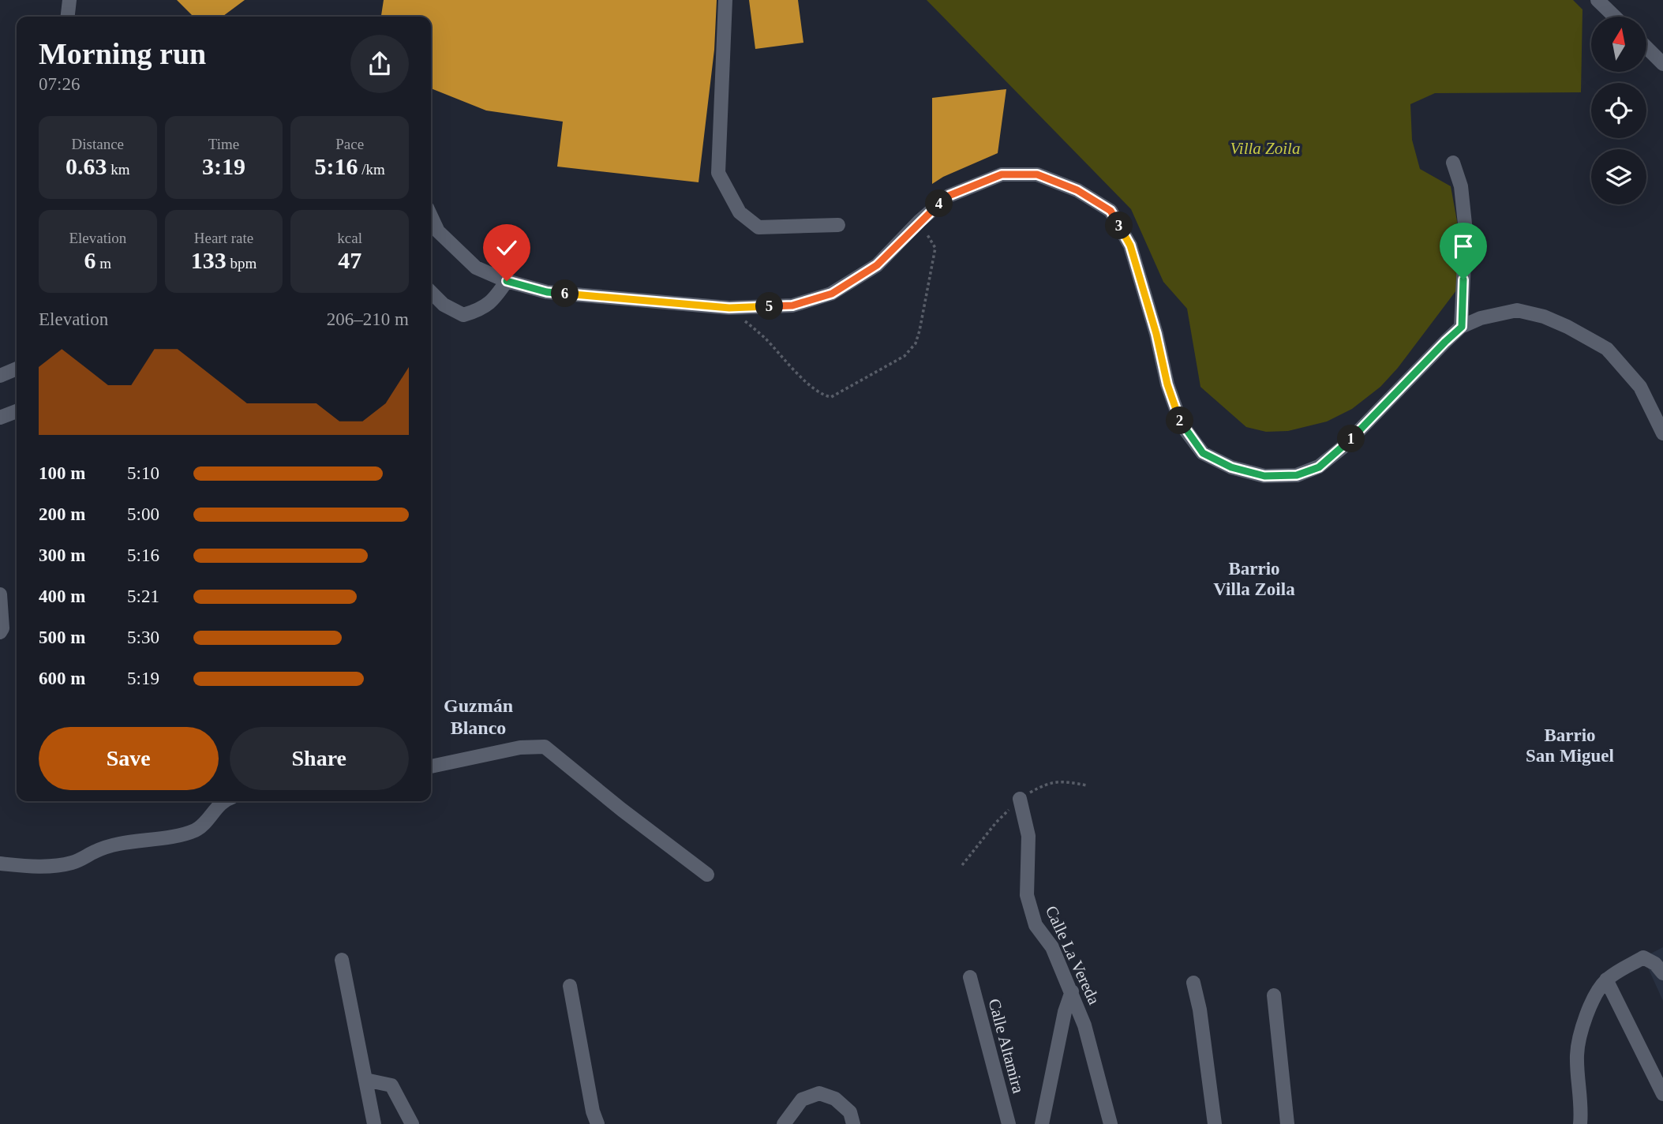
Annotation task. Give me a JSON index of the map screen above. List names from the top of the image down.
{
  "streets": {
    "street": ["Calle La Vereda", "Calle Altamira"]
  },
  "districts": ["Barrio Villa Zoila", "Guzmán Blanco", "Barrio San Miguel"],
  "parks": ["Villa Zoila"],
  "north": "top",
  "page": {
    "heading": ["Morning run", "07:26"],
    "stats": [
      ["Distance", "0.63 km"],
      ["Time", "3:19"],
      ["Pace", "5:16 /km"],
      ["Elevation", "6 m"],
      ["Heart rate", "133 bpm"],
      ["kcal", "47"]
    ],
    "pins": [
      "4",
      "3",
      "6",
      "5",
      "2",
      "1"
    ],
    "chart": ["Elevation", "206–210 m"],
    "list": [
      {
        "name": "100 m",
        "note": "5:10"
      },
      {
        "name": "200 m",
        "note": "5:00"
      },
      {
        "name": "300 m",
        "note": "5:16"
      },
      {
        "name": "400 m",
        "note": "5:21"
      },
      {
        "name": "500 m",
        "note": "5:30"
      },
      {
        "name": "600 m",
        "note": "5:19"
      }
    ],
    "buttons": ["Save", "Share"]
  }
}
